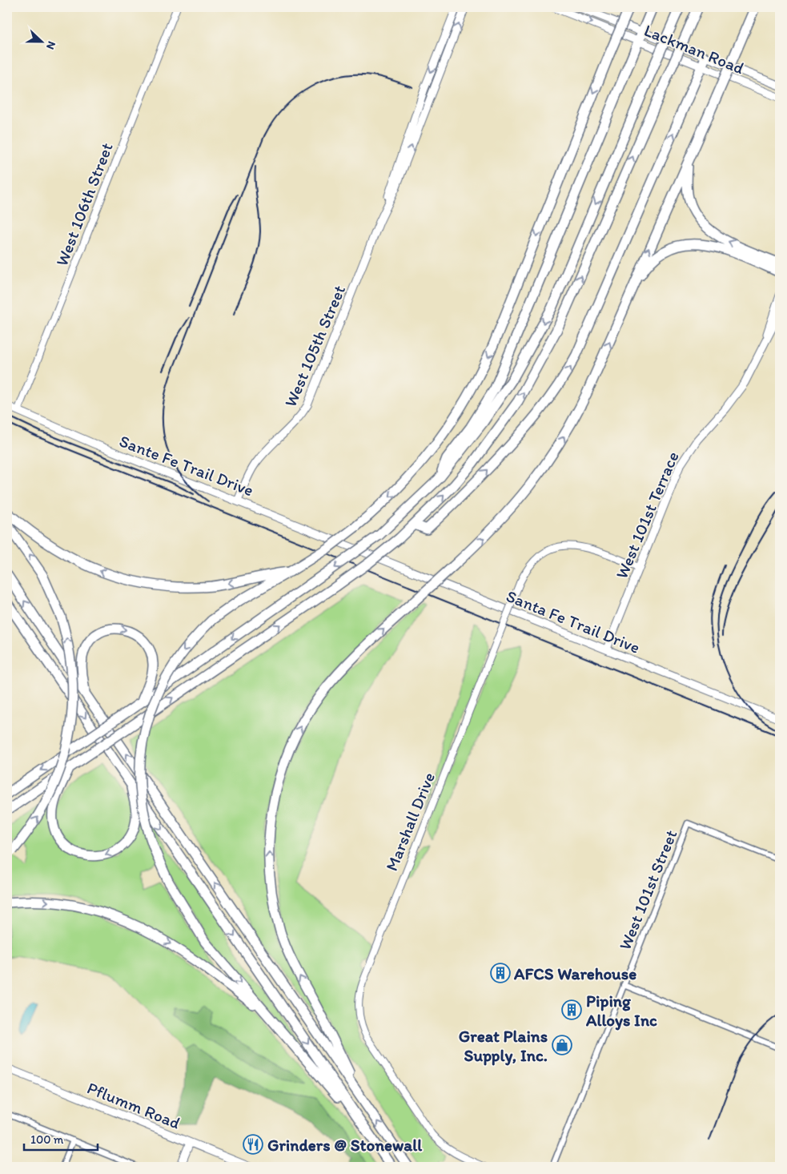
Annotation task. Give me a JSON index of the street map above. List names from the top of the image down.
{
  "streets": {
    "main road": [
      "Lackman Road",
      "West 105th Street",
      "Sante Fe Trail Drive",
      "West 101st Terrace",
      "Santa Fe Trail Drive",
      "Pflumm Road"
    ],
    "street": ["West 106th Street", "Marshall Drive", "West 101st Street"]
  },
  "crossings": [
    ["West 106th Street", "Sante Fe Trail Drive"],
    ["West 105th Street", "Sante Fe Trail Drive"],
    ["Sante Fe Trail Drive", "Santa Fe Trail Drive"],
    ["West 101st Terrace", "Santa Fe Trail Drive"],
    ["West 101st Terrace", "Marshall Drive"]
  ],
  "places": {
    "building": ["AFCS Warehouse", "Piping Alloys Inc"],
    "shop": ["Great Plains Supply, Inc."],
    "restaurant": ["Grinders @ Stonewall"]
  },
  "scale_bar": "100 m",
  "north": "right"
}
